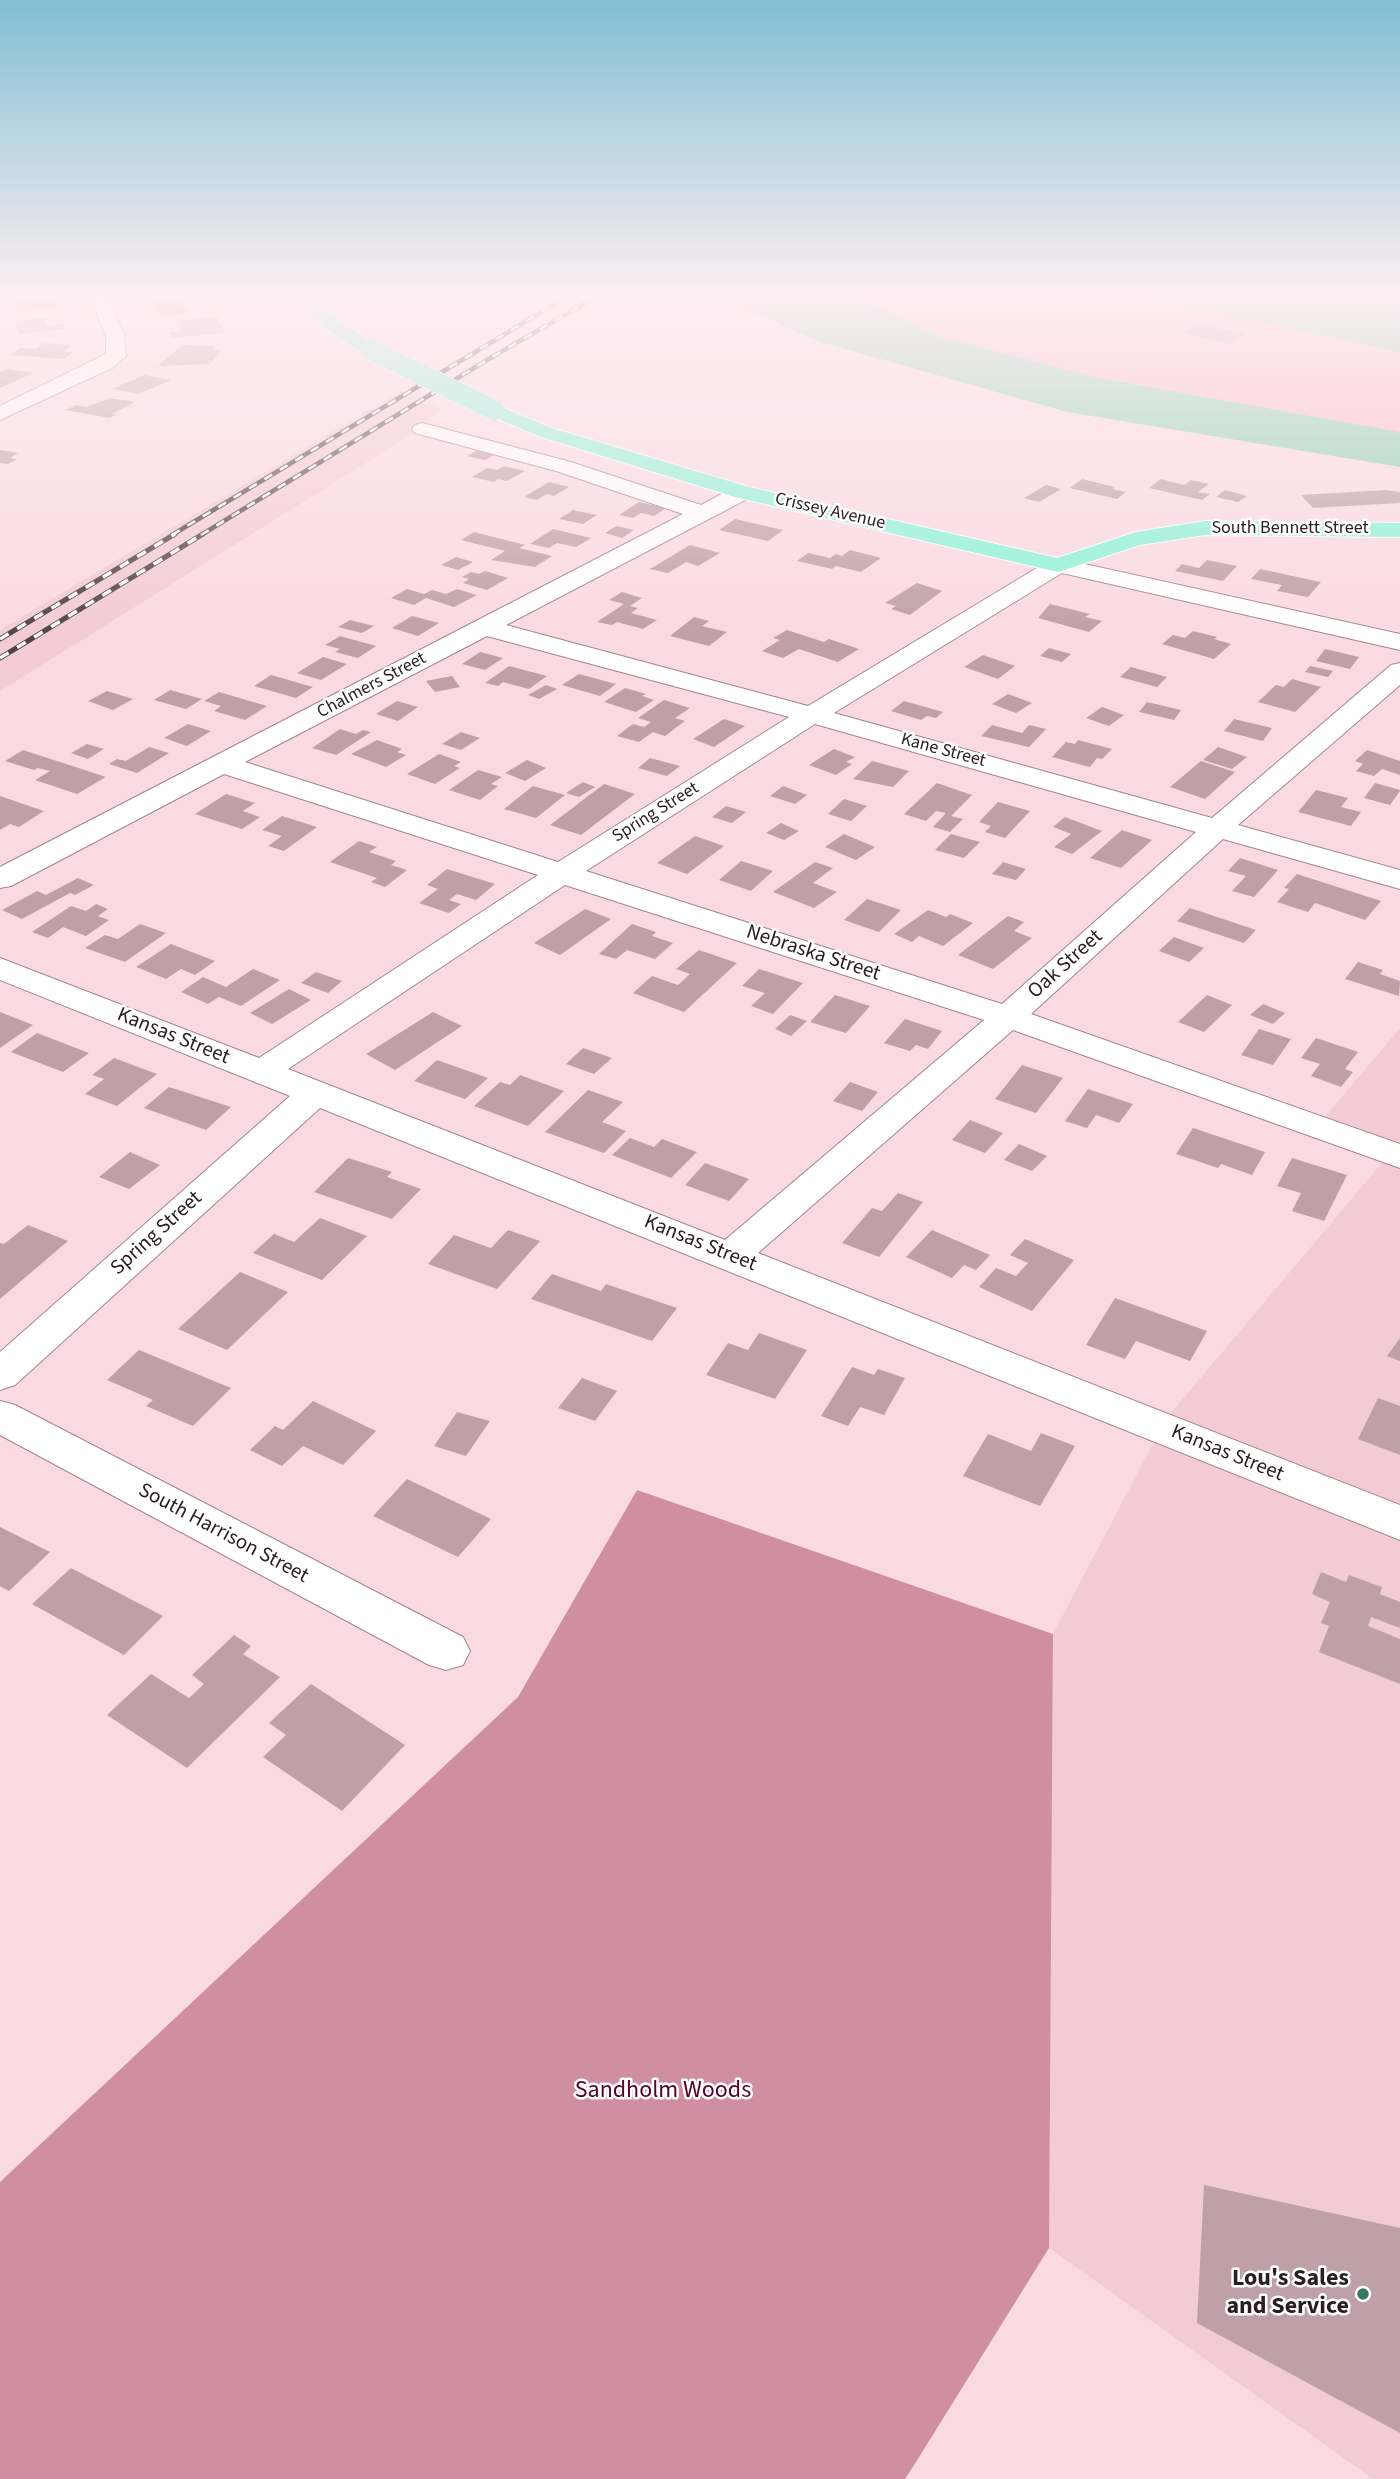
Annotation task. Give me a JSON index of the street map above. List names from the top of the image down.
{
  "streets": {
    "main road": ["Crissey Avenue", "South Bennett Street"],
    "street": [
      "Chalmers Street",
      "Kane Street",
      "Spring Street",
      "Nebraska Street",
      "Oak Street",
      "Kansas Street",
      "South Harrison Street"
    ]
  },
  "crossings": [
    ["Crissey Avenue", "South Bennett Street"],
    ["Crissey Avenue", "Chalmers Street"],
    ["Crissey Avenue", "Spring Street"],
    ["South Bennett Street", "Spring Street"],
    ["Chalmers Street", "Kane Street"],
    ["Chalmers Street", "Nebraska Street"],
    ["Kane Street", "Spring Street"],
    ["Kane Street", "Oak Street"],
    ["Spring Street", "Nebraska Street"],
    ["Spring Street", "Kansas Street"],
    ["Nebraska Street", "Oak Street"],
    ["Oak Street", "Kansas Street"]
  ],
  "parks": ["Sandholm Woods"],
  "places": ["Lou's Sales and Service"]
}
